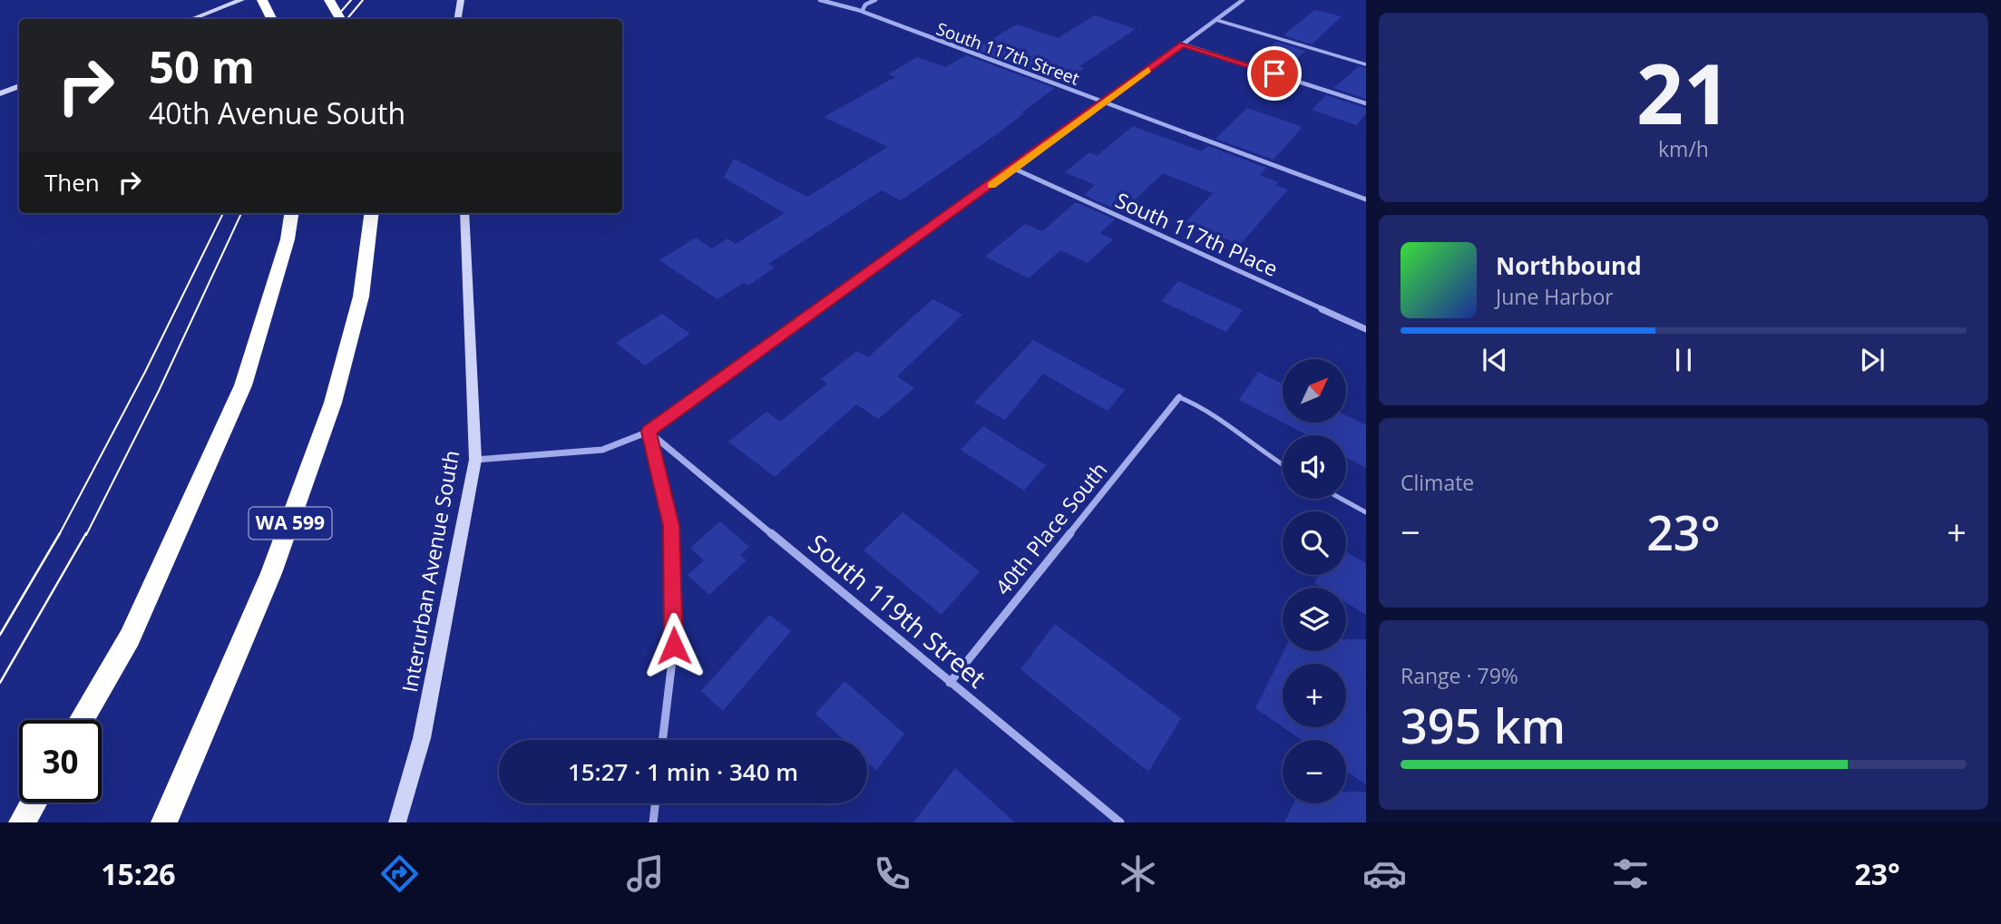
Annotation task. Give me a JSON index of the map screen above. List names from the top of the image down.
{
  "streets": {
    "highway": ["WA 599"],
    "street": [
      "South 117th Street",
      "South 117th Place",
      "40th Place South",
      "Interurban Avenue South",
      "South 119th Street"
    ]
  },
  "crossings": [
    ["40th Place South", "South 119th Street"]
  ],
  "north": "top right",
  "page": {
    "tile": [
      ["21", "km/h"],
      "Climate",
      ["Range · 79%", "395 km"]
    ],
    "turn": ["50 m", "40th Avenue South"],
    "then": "Then",
    "song": ["Northbound", "June Harbor"],
    "map_buttons": ["+", "−"],
    "heat": ["−", "23°", "+"],
    "limit": "30",
    "trip": "15:27 · 1 min · 340 m",
    "tabs": ["15:26", "23°"]
  }
}
